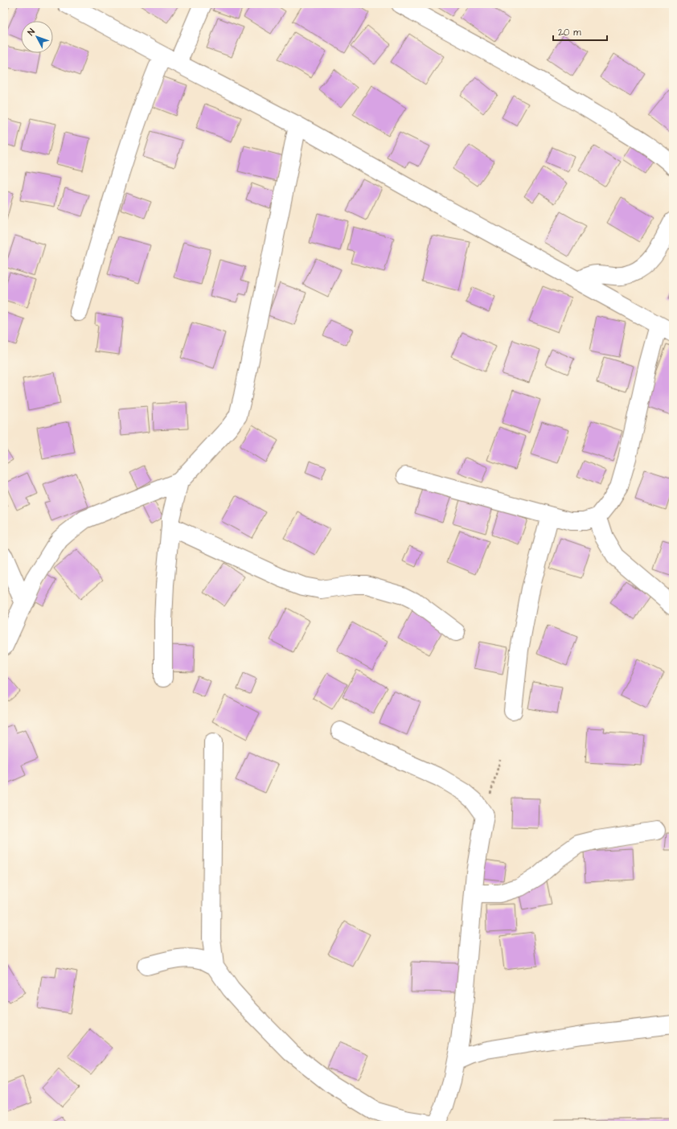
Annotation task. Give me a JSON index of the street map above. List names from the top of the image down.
{
  "scale_bar": "20 m",
  "north": "top left"
}
